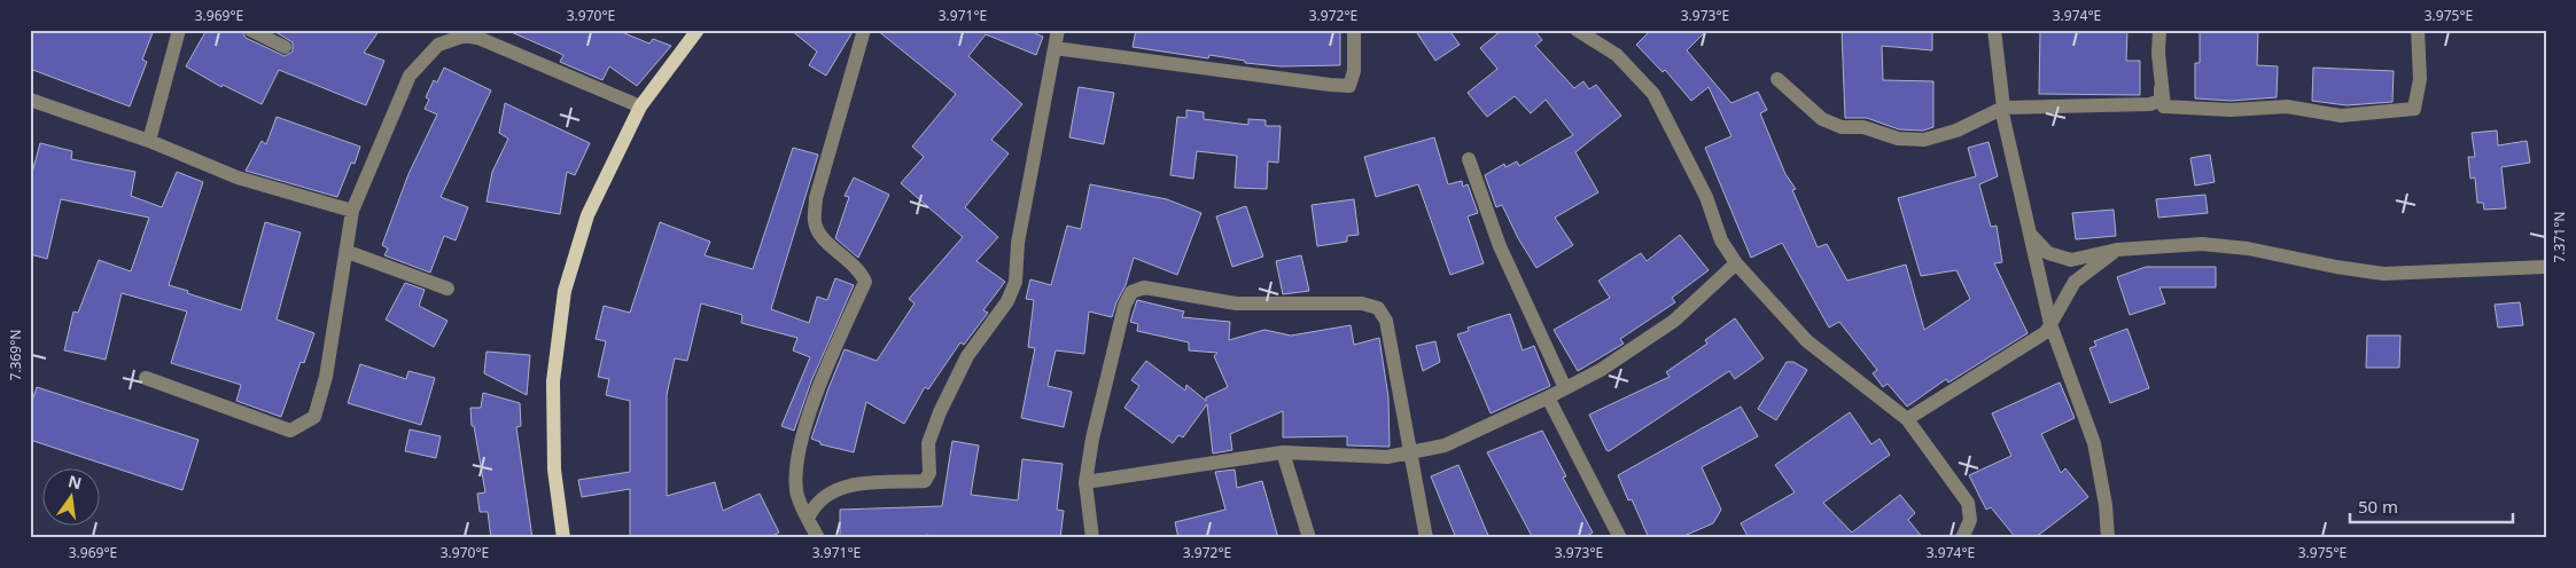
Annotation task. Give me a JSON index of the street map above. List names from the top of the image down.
{
  "scale_bar": "50 m",
  "north": "top",
  "coordinates": [
    "3.969°E",
    "3.970°E",
    "3.971°E",
    "3.972°E",
    "3.973°E",
    "3.974°E",
    "3.975°E",
    "7.371°N",
    "7.369°N"
  ]
}
